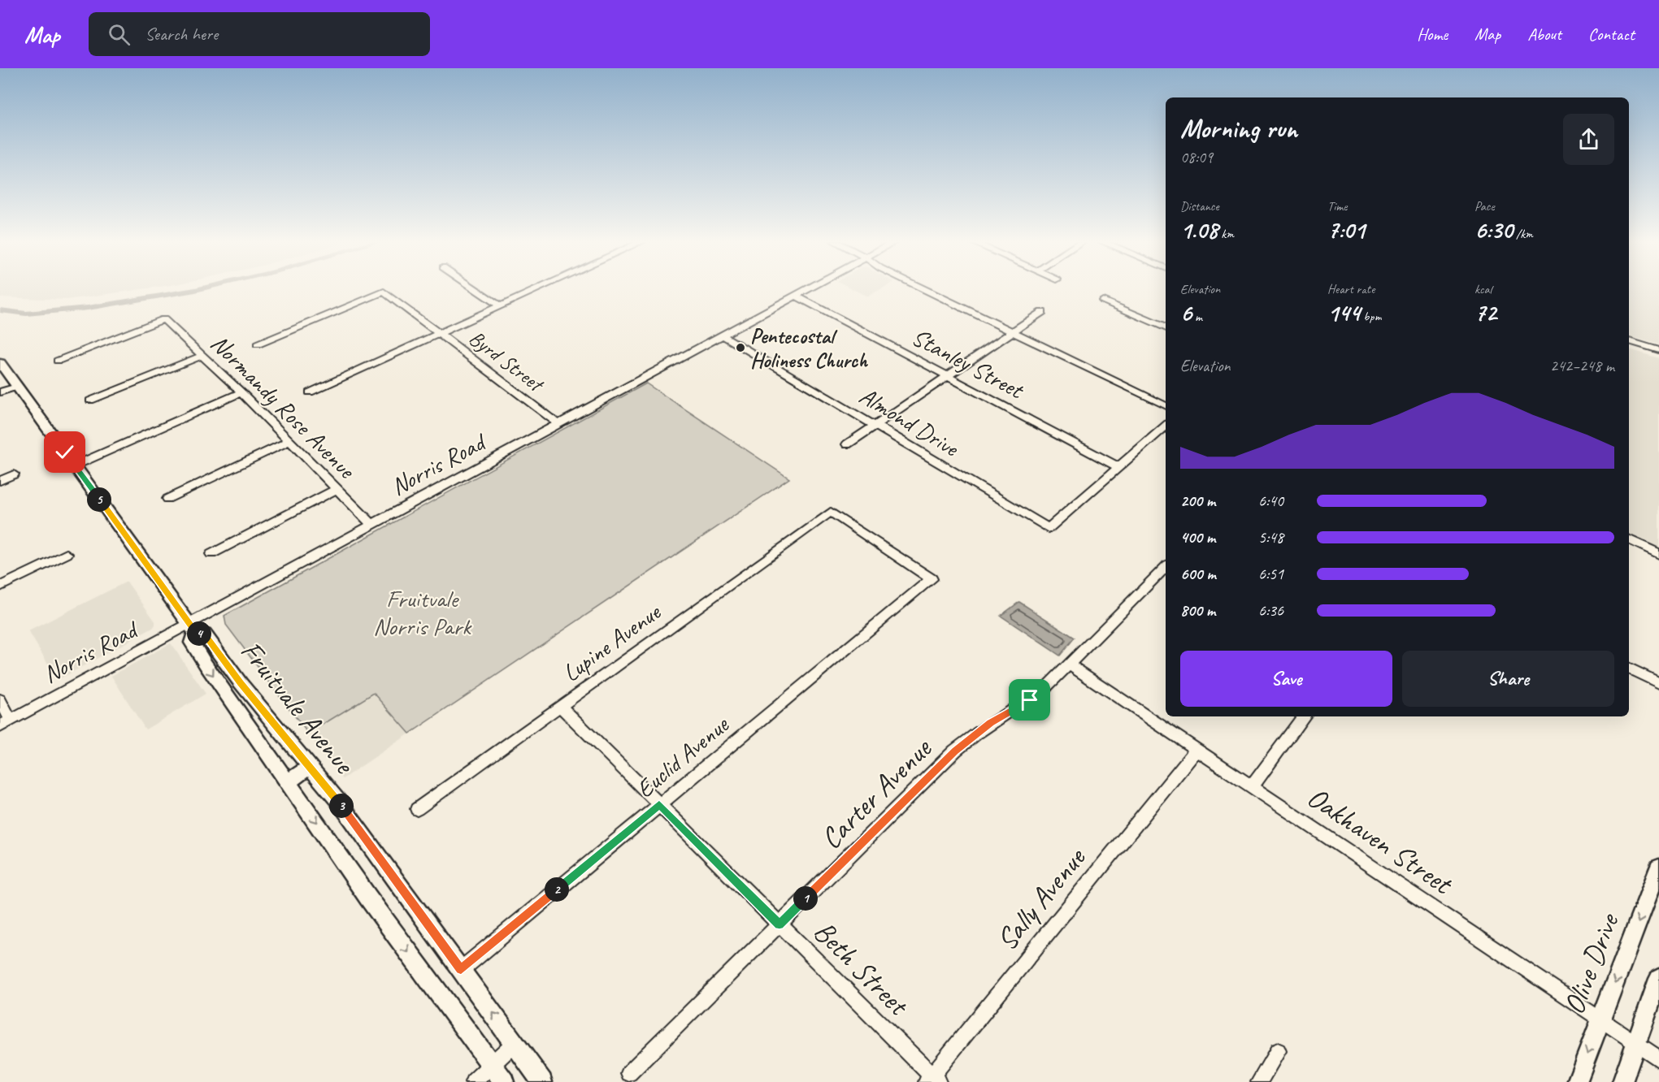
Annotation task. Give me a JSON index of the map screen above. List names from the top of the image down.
{
  "streets": {
    "main road": ["Fruitvale Avenue", "Olive Drive"],
    "street": [
      "Byrd Street",
      "Stanley Street",
      "Normandy Rose Avenue",
      "Almond Drive",
      "Norris Road",
      "Lupine Avenue",
      "Euclid Avenue",
      "Carter Avenue",
      "Oakhaven Street",
      "Sally Avenue",
      "Beth Street"
    ]
  },
  "crossings": [
    ["Byrd Street", "Norris Road"],
    ["Stanley Street", "Almond Drive"],
    ["Stanley Street", "Norris Road"],
    ["Normandy Rose Avenue", "Norris Road"],
    ["Almond Drive", "Norris Road"],
    ["Norris Road", "Fruitvale Avenue"],
    ["Lupine Avenue", "Euclid Avenue"],
    ["Lupine Avenue", "Beth Street"],
    ["Fruitvale Avenue", "Euclid Avenue"],
    ["Euclid Avenue", "Beth Street"],
    ["Carter Avenue", "Oakhaven Street"],
    ["Carter Avenue", "Beth Street"],
    ["Oakhaven Street", "Sally Avenue"],
    ["Oakhaven Street", "Olive Drive"],
    ["Sally Avenue", "Beth Street"]
  ],
  "parks": ["Fruitvale Norris Park"],
  "places": ["Pentecostal Holiness Church"],
  "page": {
    "header": "Map",
    "search": "Search here",
    "nav": [
      "Home",
      "Map",
      "About",
      "Contact"
    ],
    "heading": ["Morning run", "08:09"],
    "stats": [
      ["Distance", "1.08 km"],
      ["Time", "7:01"],
      ["Pace", "6:30 /km"],
      ["Elevation", "6 m"],
      ["Heart rate", "144 bpm"],
      ["kcal", "72"]
    ],
    "chart": ["Elevation", "242–248 m"],
    "list": [
      {
        "name": "200 m",
        "note": "6:40"
      },
      {
        "name": "400 m",
        "note": "5:48"
      },
      {
        "name": "600 m",
        "note": "6:51"
      },
      {
        "name": "800 m",
        "note": "6:36"
      }
    ],
    "pins": [
      "5",
      "4",
      "3",
      "2",
      "1"
    ],
    "buttons": ["Save", "Share"]
  }
}
